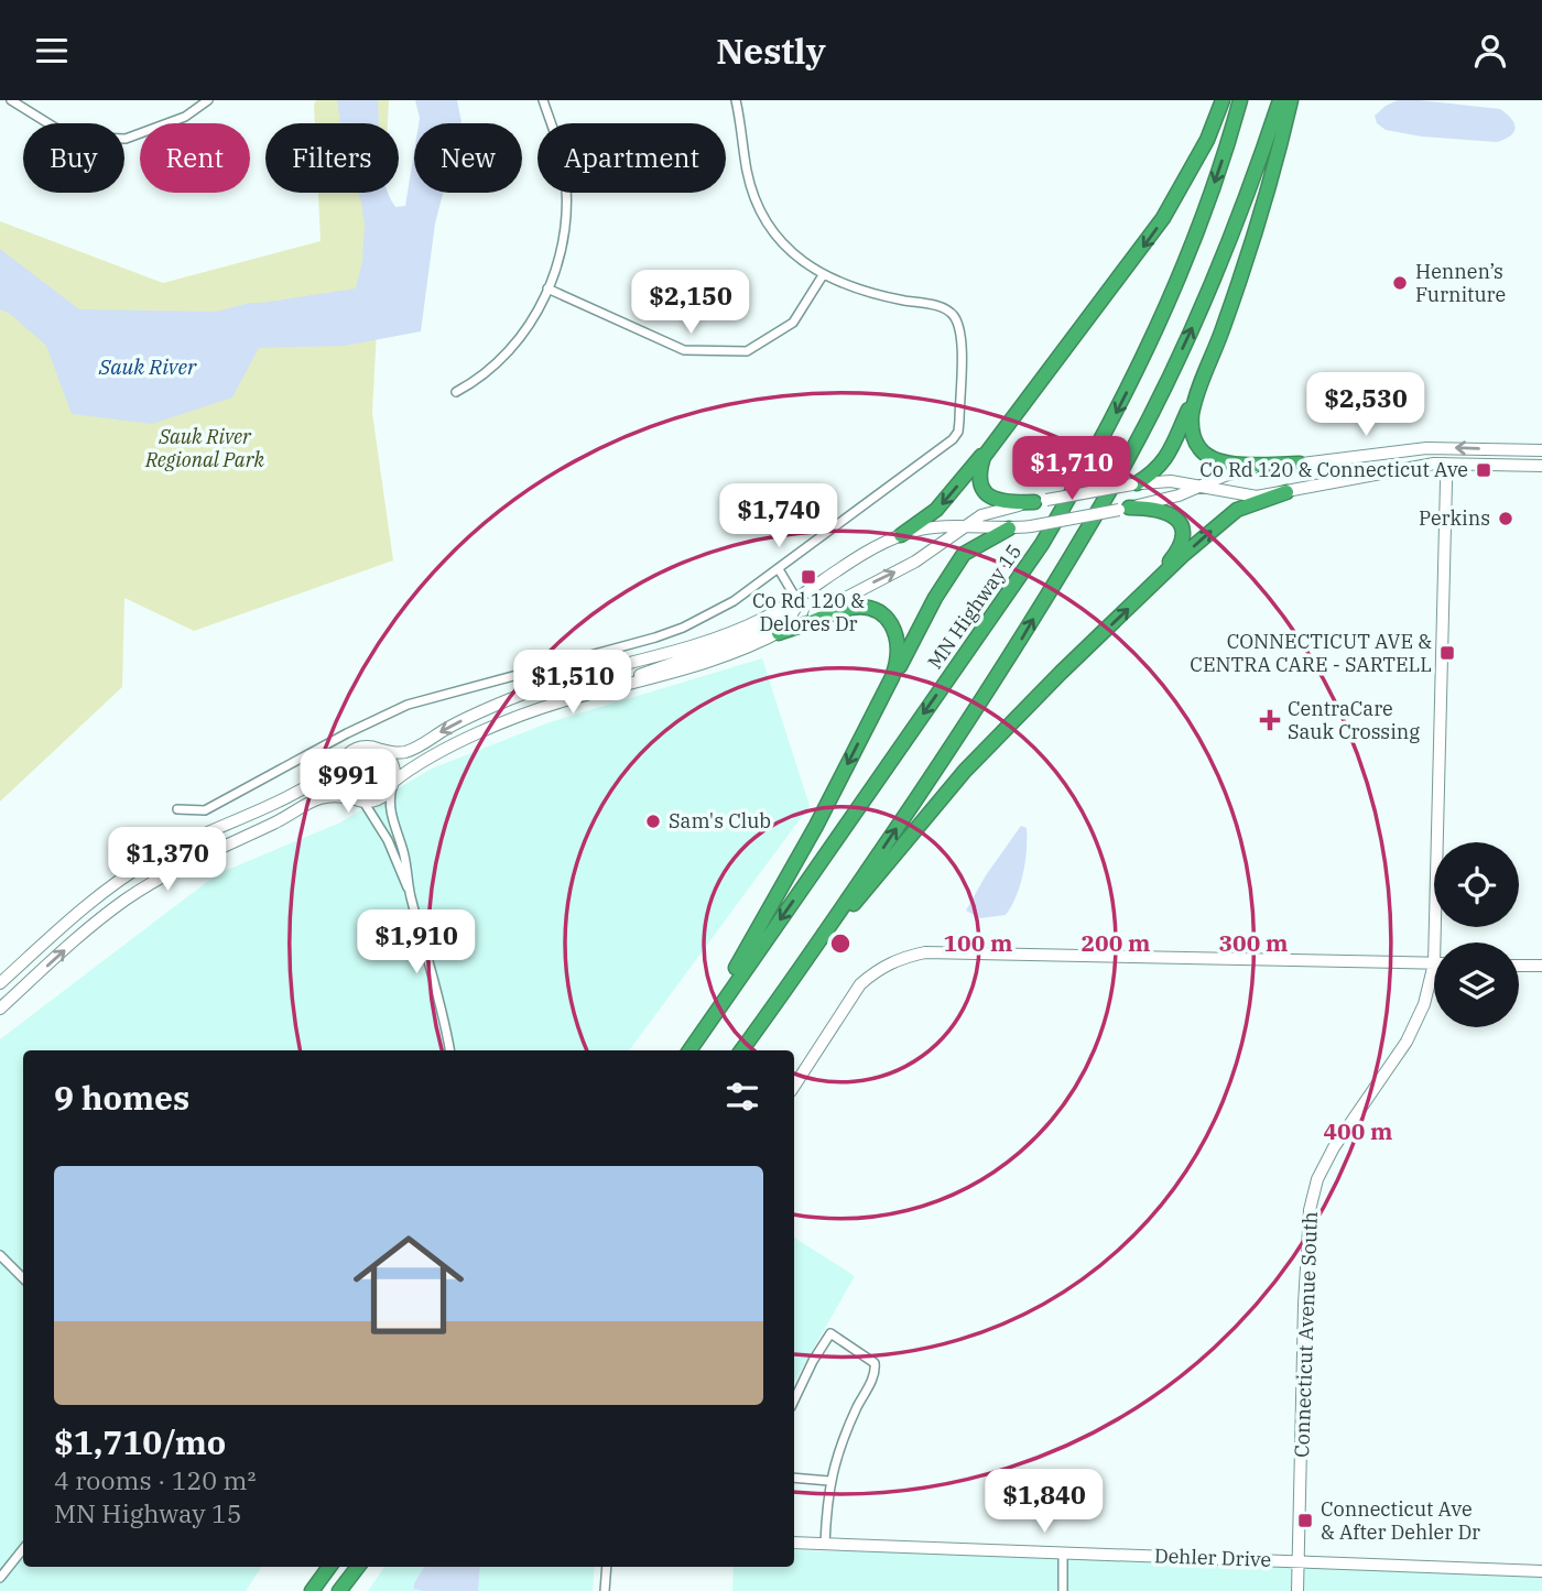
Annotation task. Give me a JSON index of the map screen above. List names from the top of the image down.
{
  "streets": {
    "highway": ["MN Highway 15"],
    "street": ["Connecticut Avenue South", "Dehler Drive"]
  },
  "crossings": [
    ["Connecticut Avenue South", "Dehler Drive"]
  ],
  "water": ["Sauk River"],
  "parks": ["Sauk River Regional Park"],
  "places": {
    "other": ["Hennen’s Furniture", "Perkins", "Sam's Club"],
    "transit": [
      "Co Rd 120 & Connecticut Ave",
      "Co Rd 120 & Delores Dr",
      "CONNECTICUT AVE & CENTRA CARE - SARTELL",
      "Connecticut Ave & After Dehler Dr"
    ],
    "health": ["CentraCare Sauk Crossing"]
  },
  "page": {
    "header": "Nestly",
    "chip": [
      "Buy",
      "Rent",
      "Filters",
      "New",
      "Apartment"
    ],
    "price": [
      "$2,150",
      "$2,530",
      "$1,710",
      "$1,740",
      "$1,510",
      "$991",
      "$1,370",
      "$1,910",
      "$1,840"
    ],
    "heading": "9 homes",
    "list": [
      {
        "name": "$1,710/mo",
        "note": "4 rooms · 120 m² · MN Highway 15"
      }
    ]
  },
  "rings": [
    "100 m",
    "200 m",
    "300 m",
    "400 m"
  ]
}
